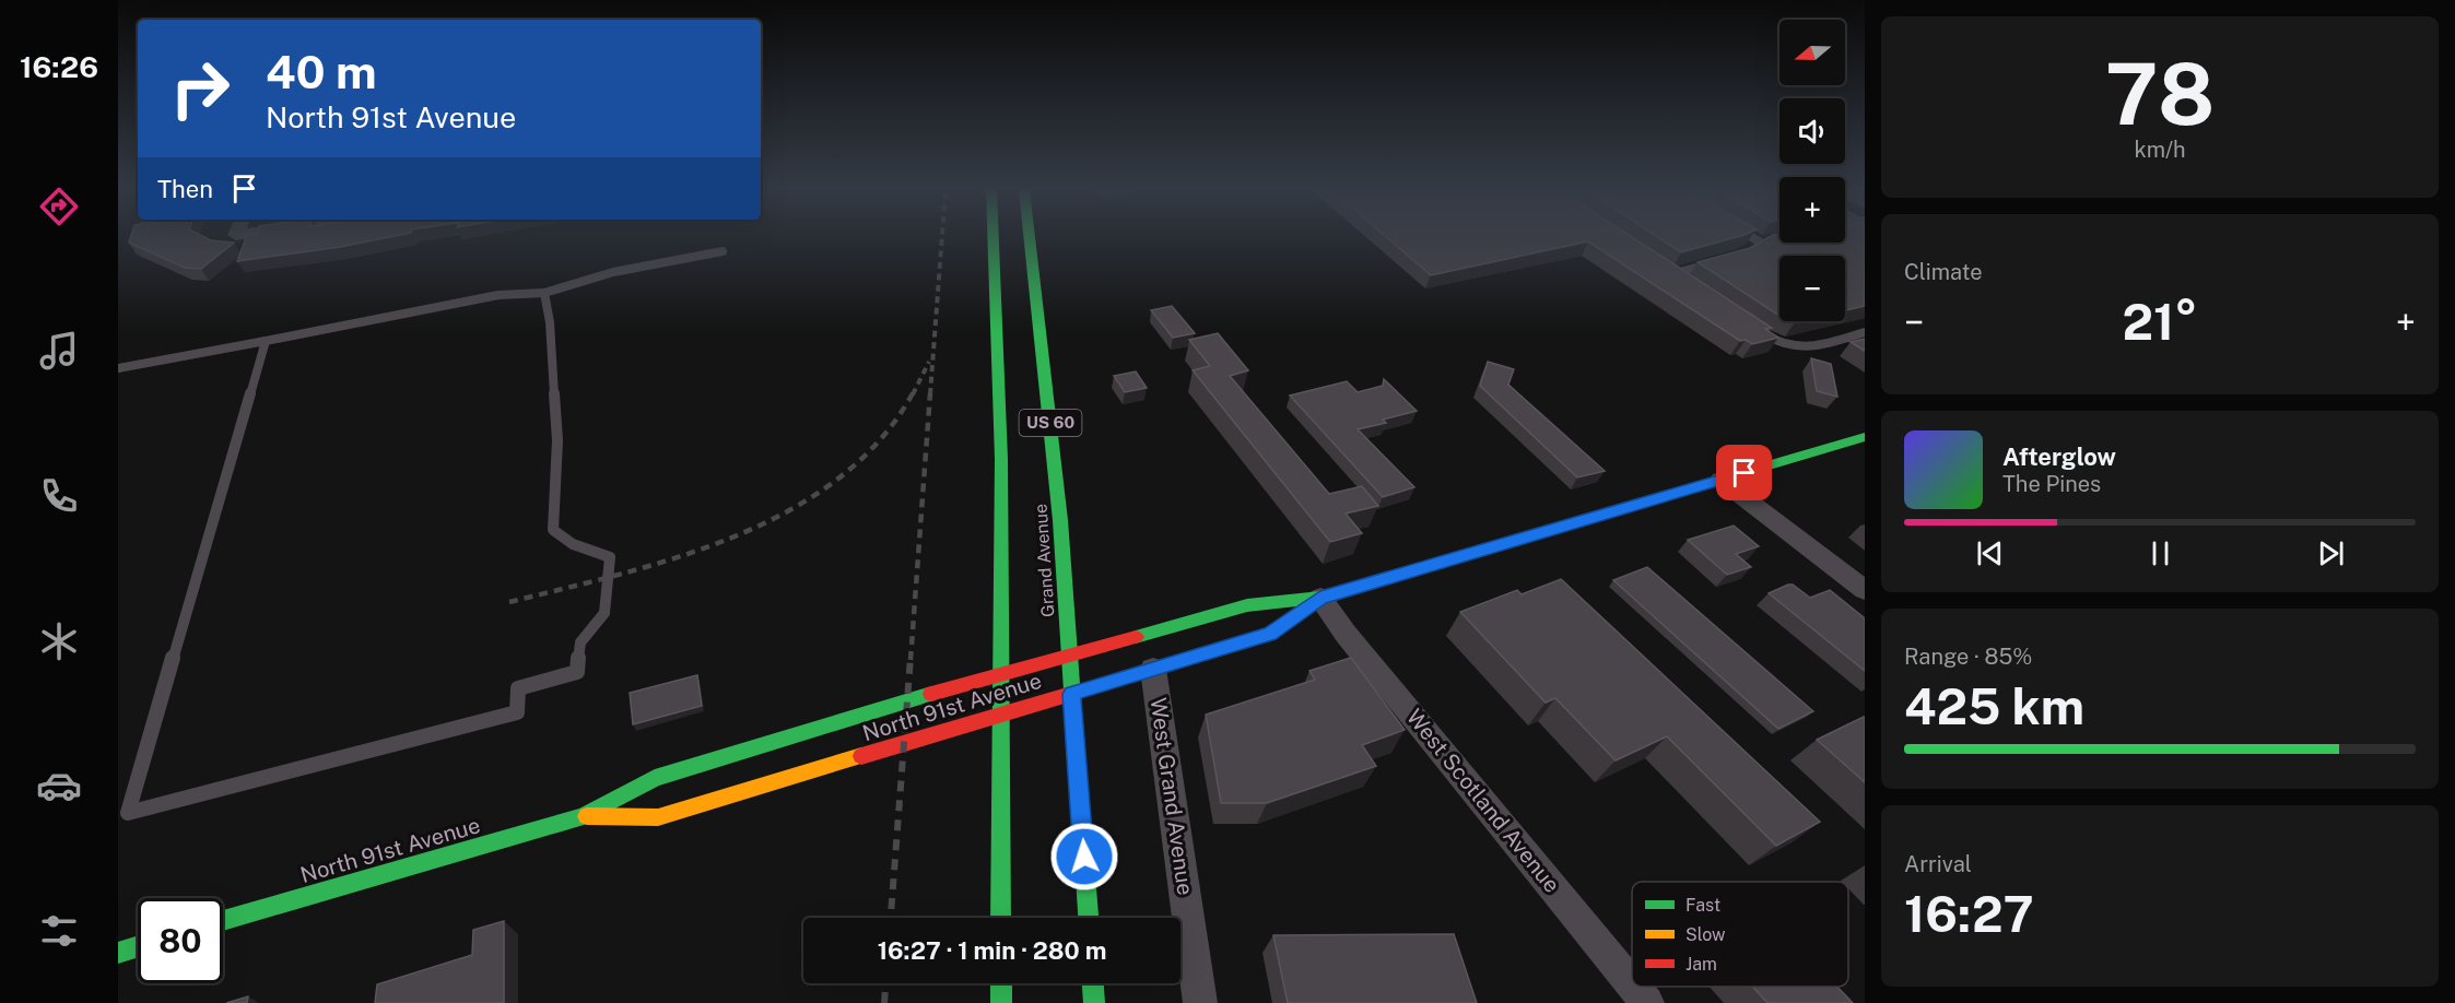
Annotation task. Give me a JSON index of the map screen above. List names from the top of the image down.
{
  "streets": {
    "main road": ["US 60", "Grand Avenue", "North 91st Avenue"],
    "street": ["West Grand Avenue", "West Scotland Avenue"]
  },
  "crossings": [
    ["US 60", "North 91st Avenue"],
    ["Grand Avenue", "North 91st Avenue"],
    ["North 91st Avenue", "West Grand Avenue"],
    ["North 91st Avenue", "West Scotland Avenue"]
  ],
  "legend": ["Fast", "Slow", "Jam"],
  "north": "left",
  "page": {
    "tabs": "16:26",
    "tile": [
      ["78", "km/h"],
      "Climate",
      ["Range · 85%", "425 km"],
      ["Arrival", "16:27"]
    ],
    "map_buttons": ["+", "−"],
    "turn": ["40 m", "North 91st Avenue"],
    "then": "Then",
    "heat": ["−", "21°", "+"],
    "song": ["Afterglow", "The Pines"],
    "limit": "80",
    "trip": "16:27 · 1 min · 280 m"
  }
}
